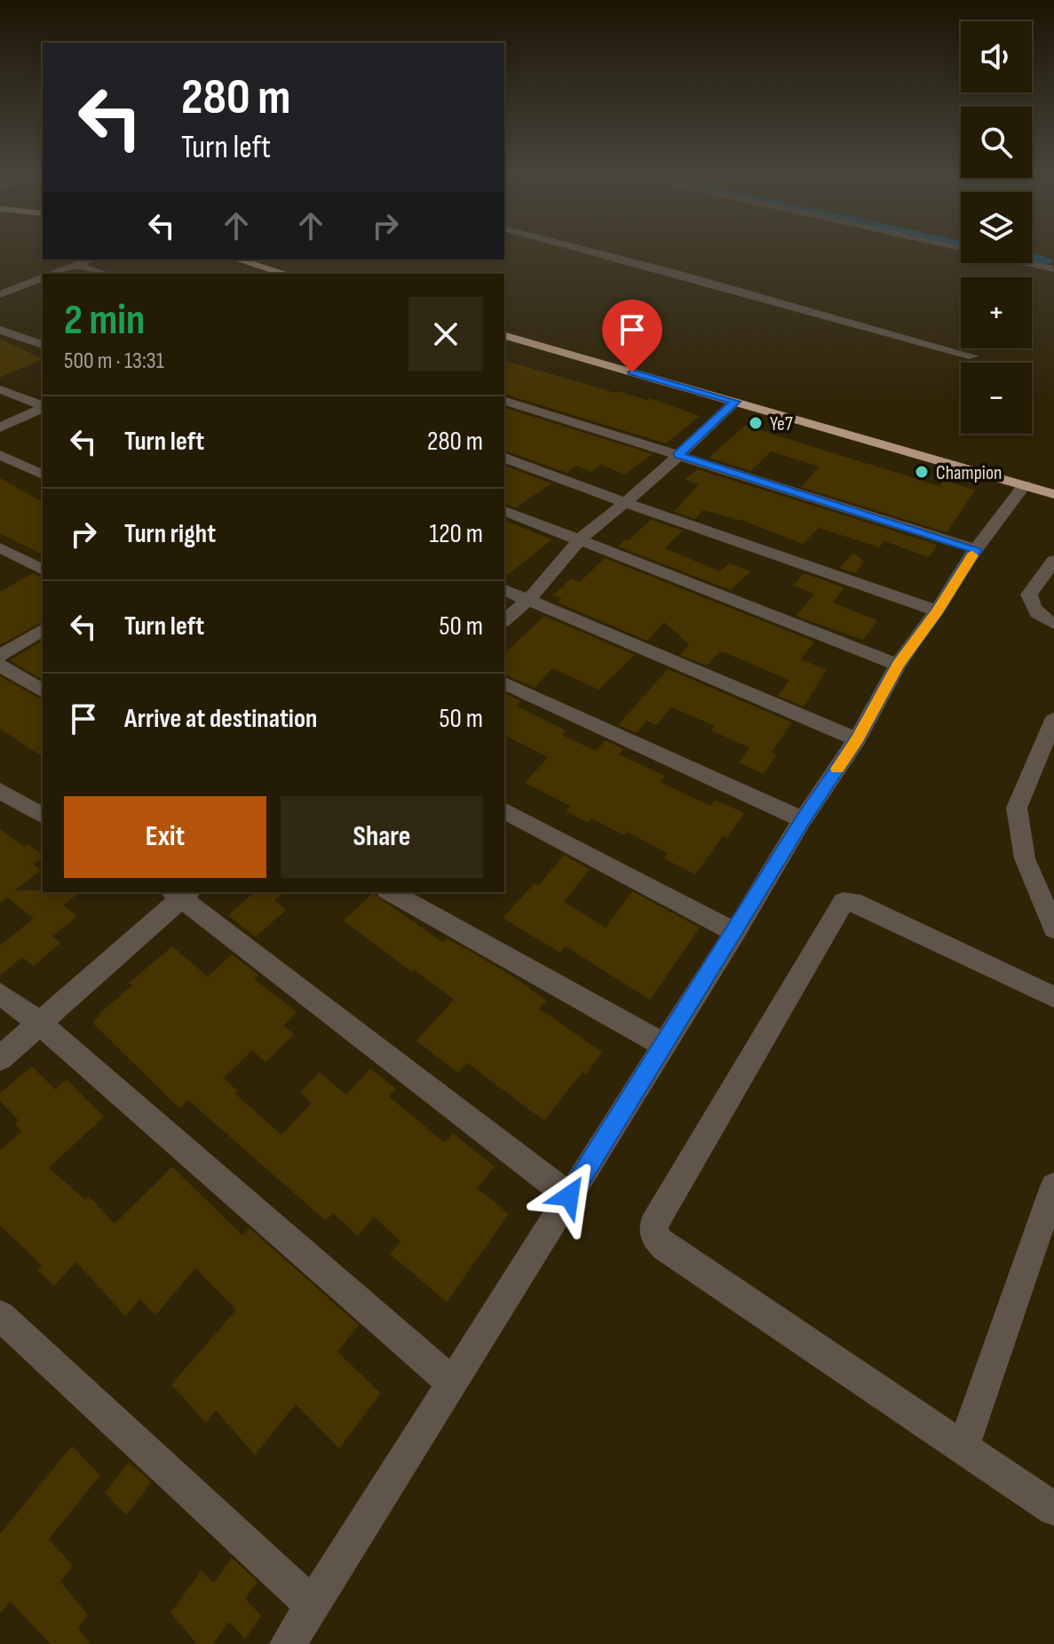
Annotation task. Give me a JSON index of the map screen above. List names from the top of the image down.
{
  "places": ["Ye7", "Champion"],
  "page": {
    "map_buttons": ["+", "−"],
    "turn": ["280 m", "Turn left"],
    "heading": ["2 min", "500 m · 13:31"],
    "list": [
      {
        "name": "Turn left",
        "value": "280 m"
      },
      {
        "name": "Turn right",
        "value": "120 m"
      },
      {
        "name": "Turn left",
        "value": "50 m"
      },
      {
        "name": "Arrive at destination",
        "value": "50 m"
      }
    ],
    "buttons": ["Exit", "Share"]
  }
}
